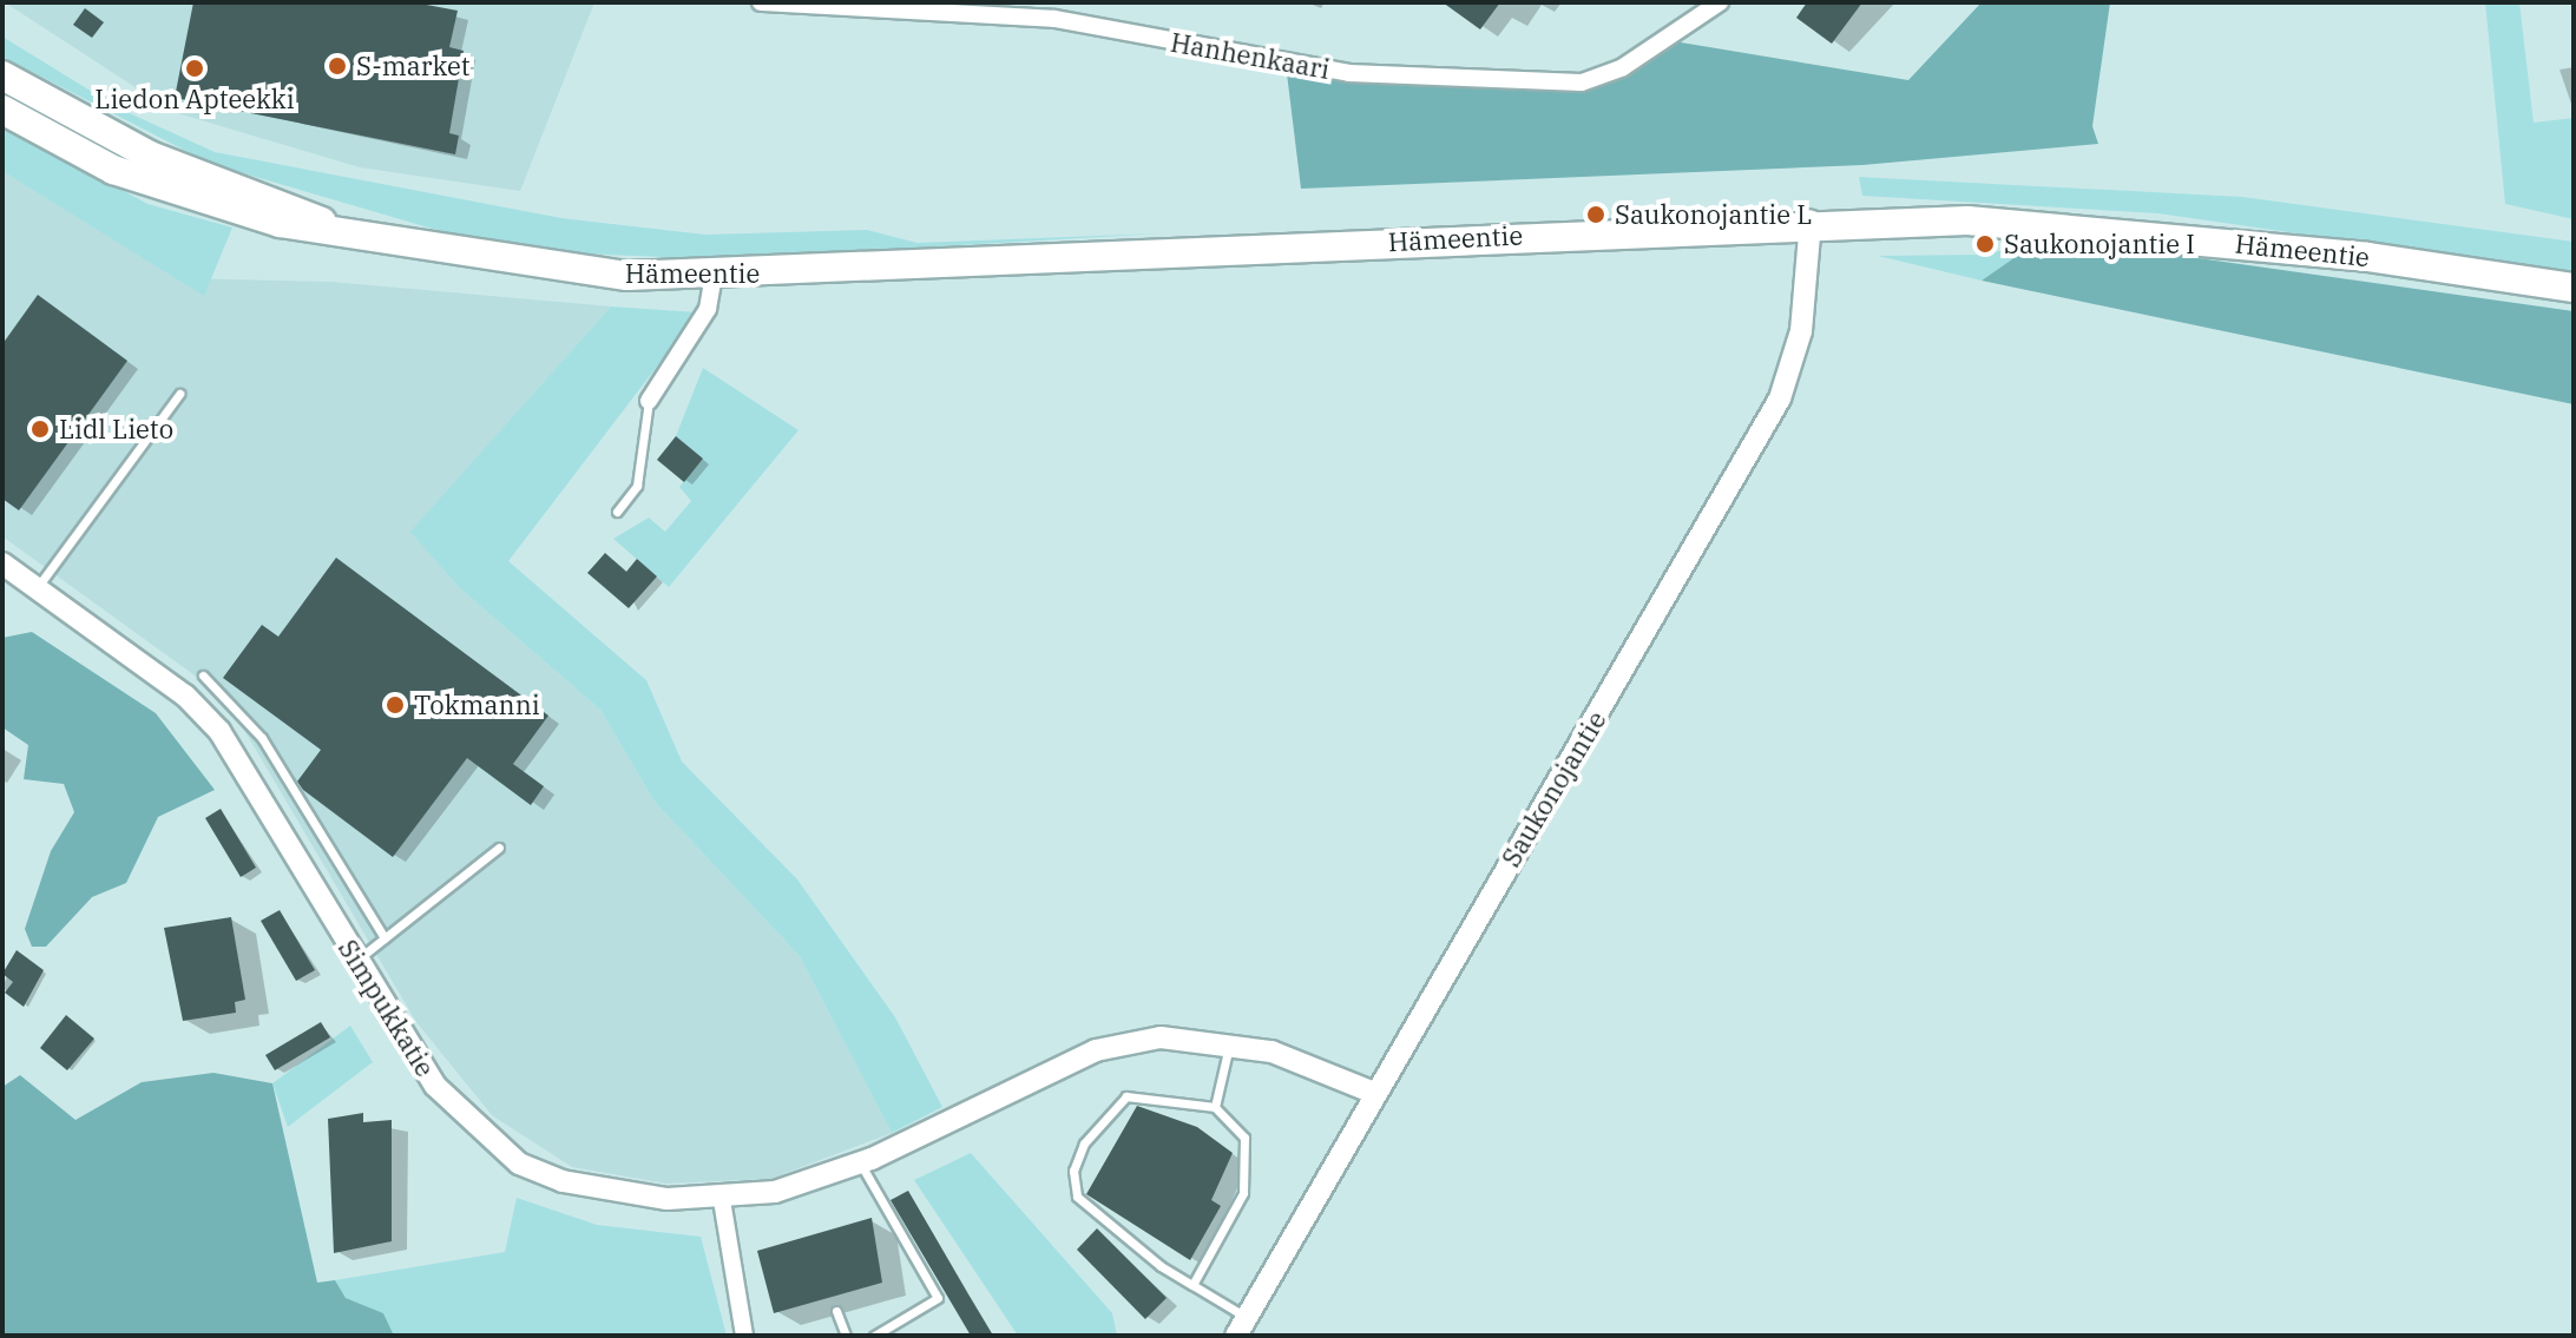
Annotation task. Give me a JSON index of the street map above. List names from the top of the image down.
{
  "streets": {
    "highway": ["Hämeentie"],
    "street": ["Hanhenkaari", "Saukonojantie", "Simpukkatie"]
  },
  "crossings": [
    ["Hämeentie", "Saukonojantie"],
    ["Saukonojantie", "Simpukkatie"]
  ],
  "places": [
    "S-market",
    "Liedon Apteekki",
    "Saukonojantie L",
    "Saukonojantie I",
    "Lidl Lieto",
    "Tokmanni"
  ]
}
